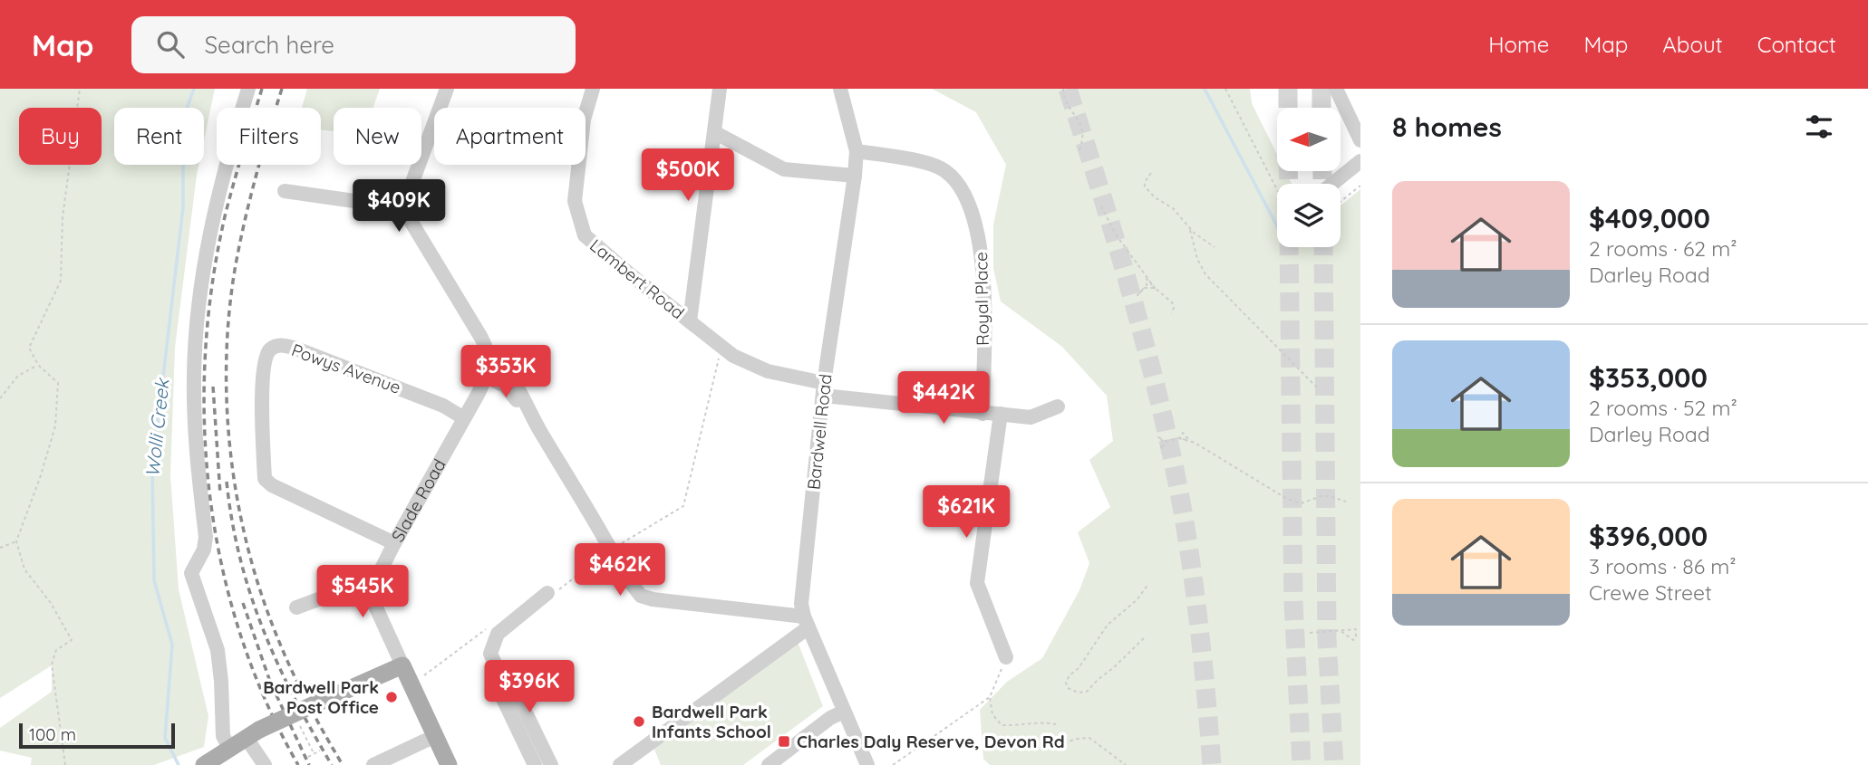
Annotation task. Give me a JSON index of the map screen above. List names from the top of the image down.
{
  "streets": {
    "street": [
      "Lambert Road",
      "Royal Place",
      "Powys Avenue",
      "Bardwell Road",
      "Slade Road"
    ]
  },
  "crossings": [
    ["Lambert Road", "Royal Place"],
    ["Lambert Road", "Bardwell Road"],
    ["Royal Place", "Bardwell Road"],
    ["Powys Avenue", "Slade Road"]
  ],
  "water": ["Wolli Creek"],
  "places": {
    "other": ["Bardwell Park Post Office", "Bardwell Park Infants School"],
    "transit": ["Charles Daly Reserve, Devon Rd"]
  },
  "scale_bar": "100 m",
  "north": "left",
  "page": {
    "header": "Map",
    "search": "Search here",
    "nav": [
      "Home",
      "Map",
      "About",
      "Contact"
    ],
    "heading": "8 homes",
    "chip": [
      "Buy",
      "Rent",
      "Filters",
      "New",
      "Apartment"
    ],
    "price": [
      "$500K",
      "$409K",
      "$353K",
      "$442K",
      "$621K",
      "$462K",
      "$545K",
      "$396K"
    ],
    "list": [
      {
        "name": "$409,000",
        "note": "2 rooms · 62 m² · Darley Road"
      },
      {
        "name": "$353,000",
        "note": "2 rooms · 52 m² · Darley Road"
      },
      {
        "name": "$396,000",
        "note": "3 rooms · 86 m² · Crewe Street"
      }
    ],
    "scale": "100 m"
  }
}
